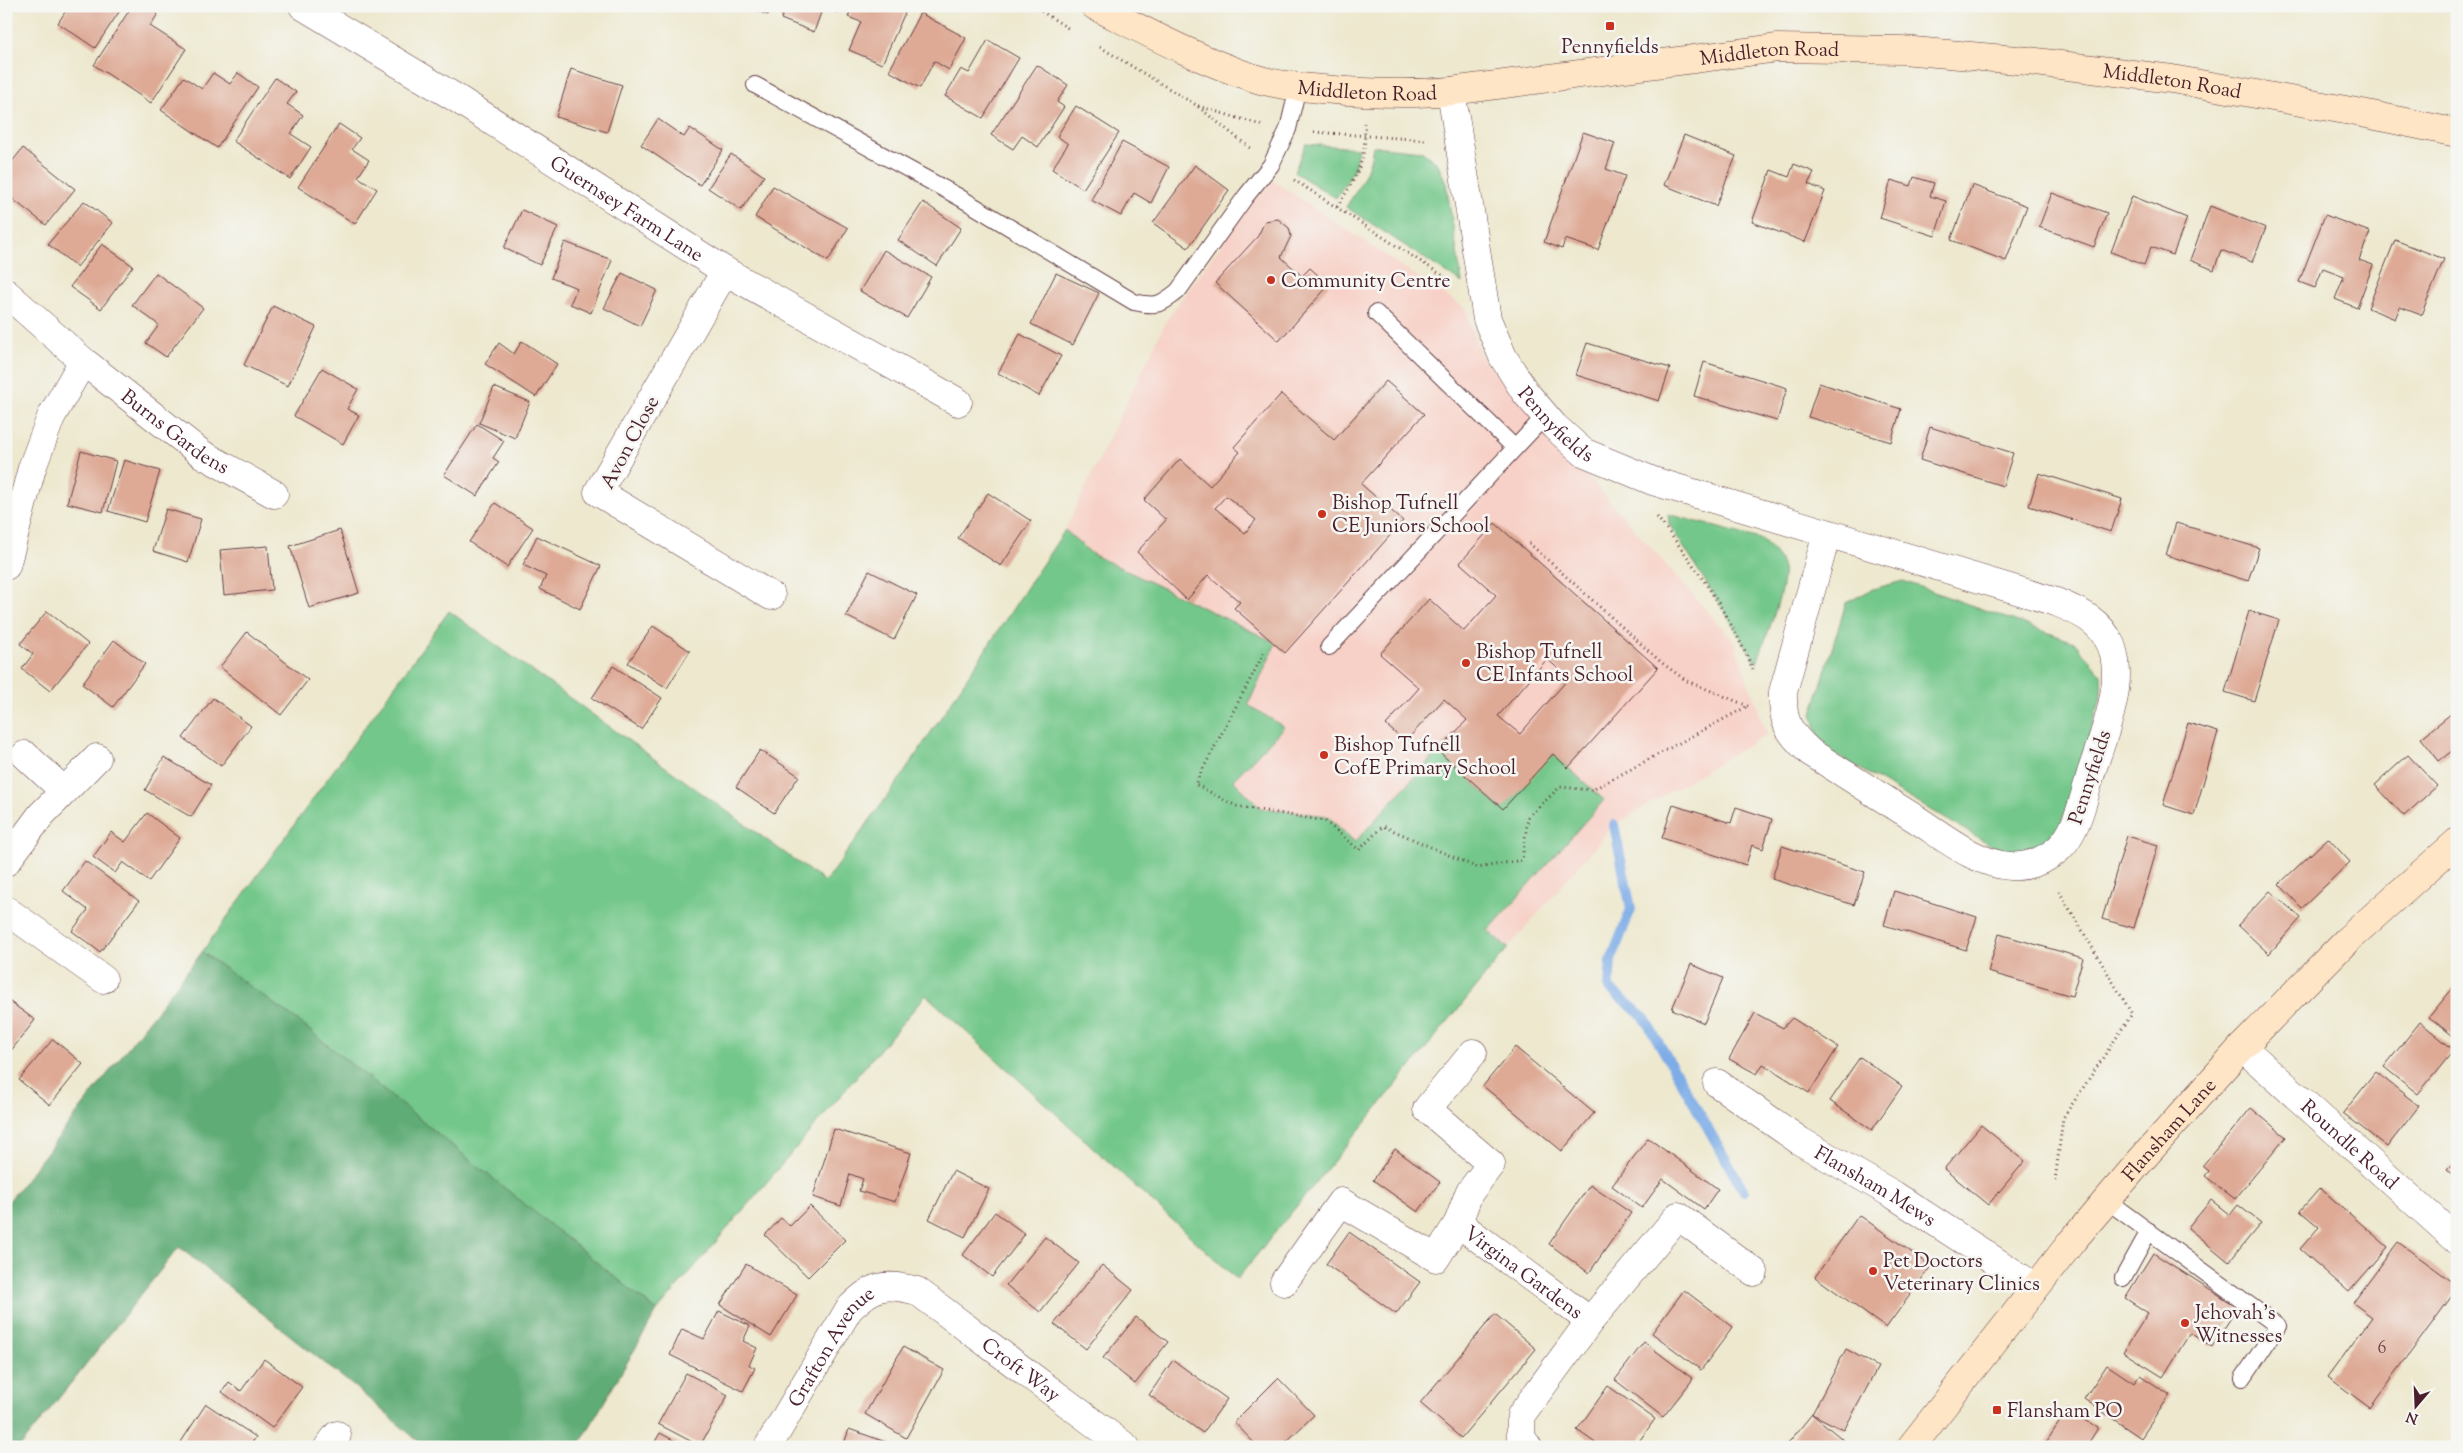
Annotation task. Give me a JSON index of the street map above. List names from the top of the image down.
{
  "streets": {
    "main road": ["Middleton Road", "Flansham Lane"],
    "street": [
      "Guernsey Farm Lane",
      "Pennyfields",
      "Burns Gardens",
      "Avon Close",
      "Roundle Road",
      "Flansham Mews",
      "Virgina Gardens",
      "Grafton Avenue",
      "Croft Way"
    ]
  },
  "crossings": [
    ["Middleton Road", "Pennyfields"],
    ["Guernsey Farm Lane", "Avon Close"],
    ["Flansham Lane", "Roundle Road"],
    ["Flansham Lane", "Flansham Mews"],
    ["Grafton Avenue", "Croft Way"]
  ],
  "places": {
    "transit": ["Pennyfields", "Flansham PO"],
    "other": [
      "Community Centre",
      "Bishop Tufnell CE Juniors School",
      "Bishop Tufnell CE Infants School",
      "Bishop Tufnell CofE Primary School",
      "Pet Doctors Veterinary Clinics",
      "Jehovah’s Witnesses"
    ]
  },
  "house_numbers": ["6"],
  "north": "bottom"
}
